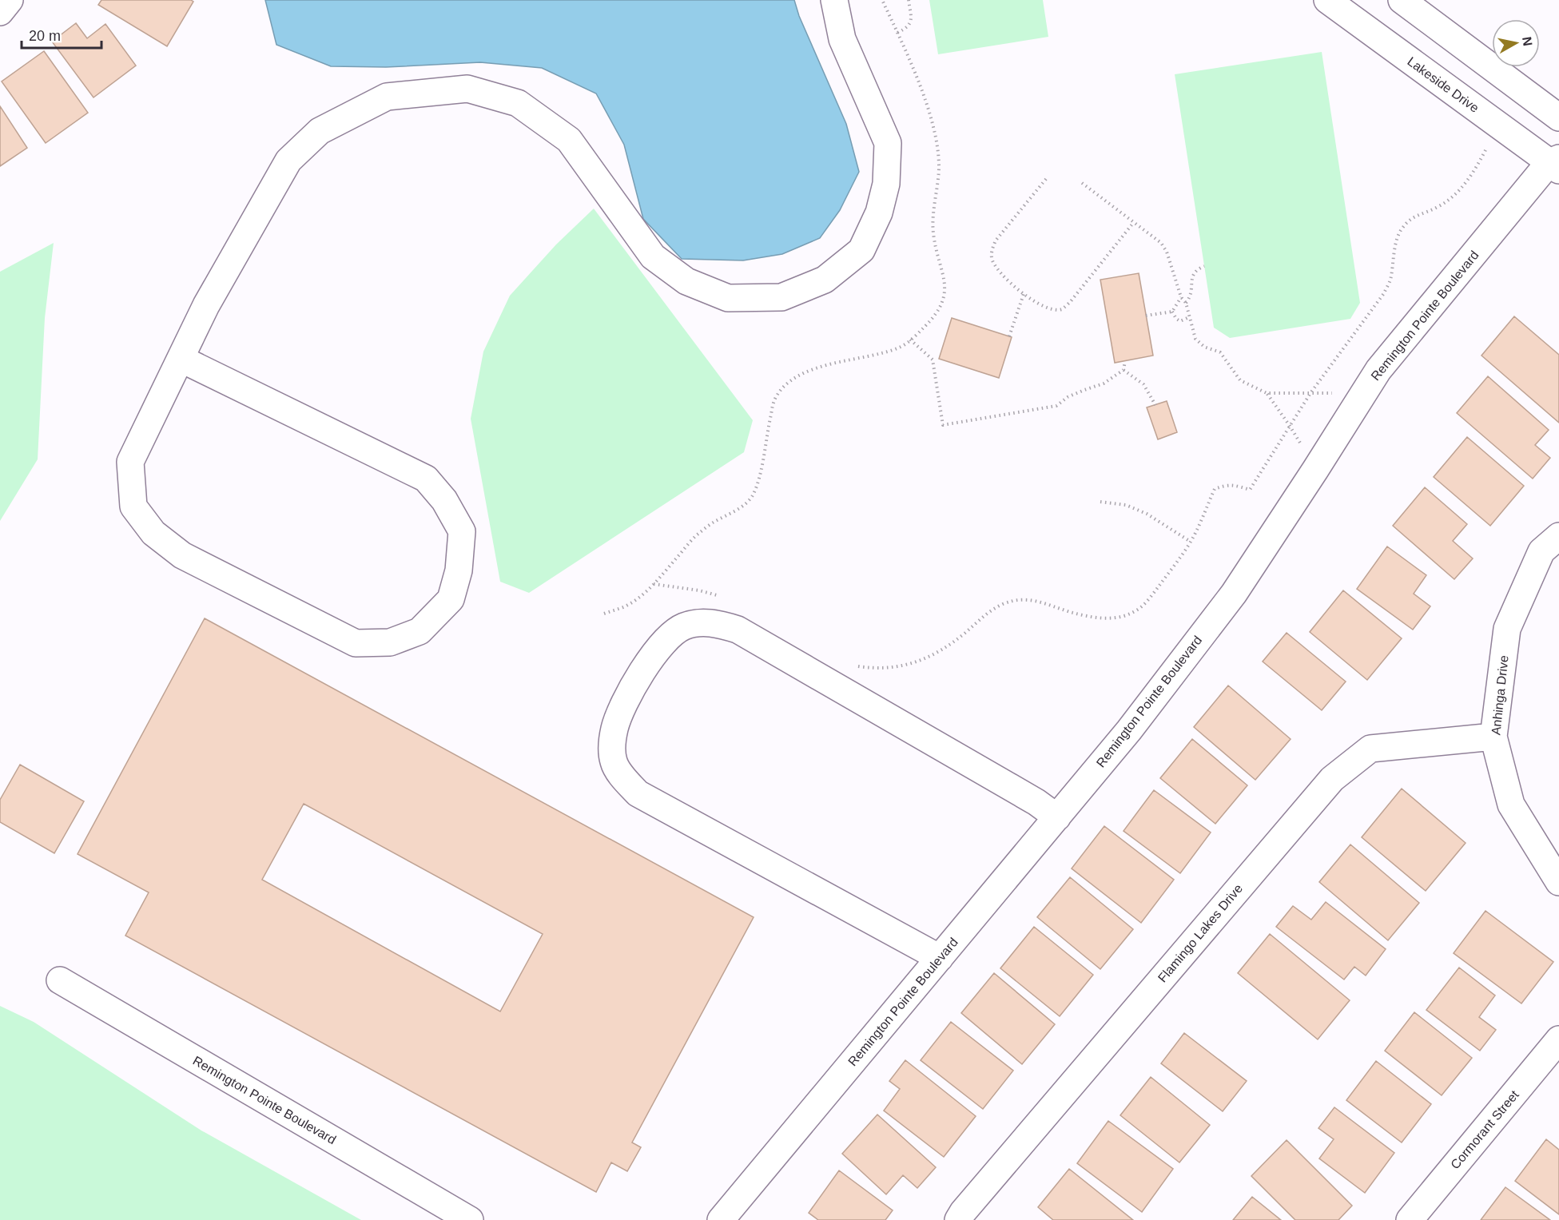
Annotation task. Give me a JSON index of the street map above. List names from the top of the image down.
{
  "streets": {
    "street": [
      "Lakeside Drive",
      "Remington Pointe Boulevard",
      "Anhinga Drive",
      "Flamingo Lakes Drive",
      "Cormorant Street"
    ]
  },
  "crossings": [
    ["Lakeside Drive", "Remington Pointe Boulevard"],
    ["Anhinga Drive", "Flamingo Lakes Drive"]
  ],
  "scale_bar": "20 m",
  "north": "right"
}
